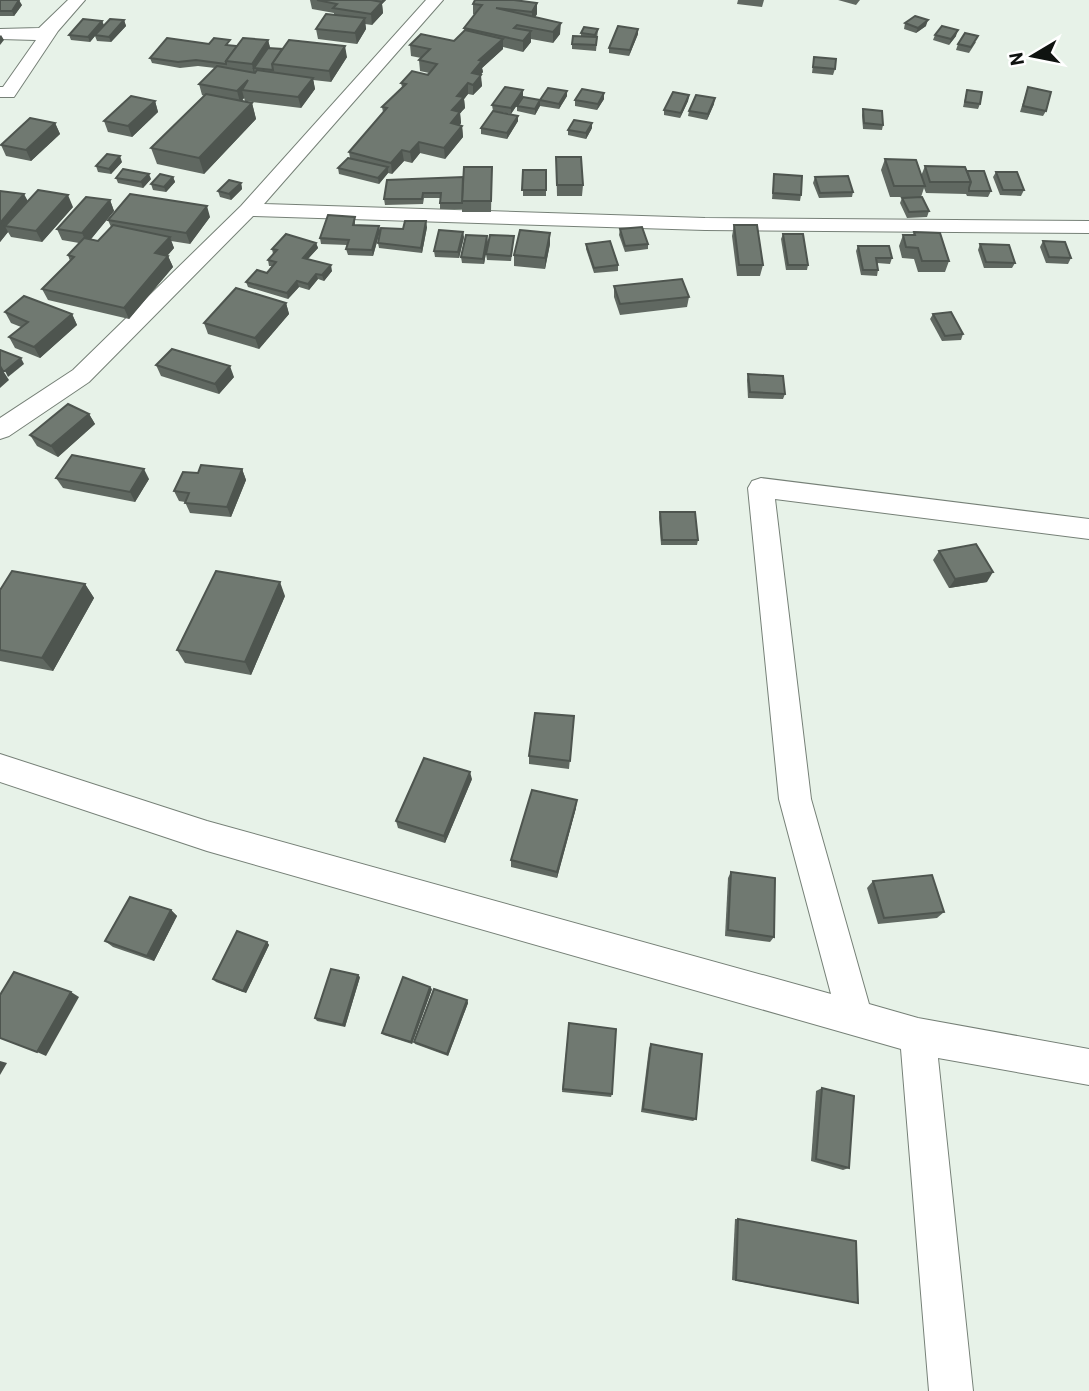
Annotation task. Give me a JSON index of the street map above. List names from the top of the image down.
{
  "north": "left"
}
